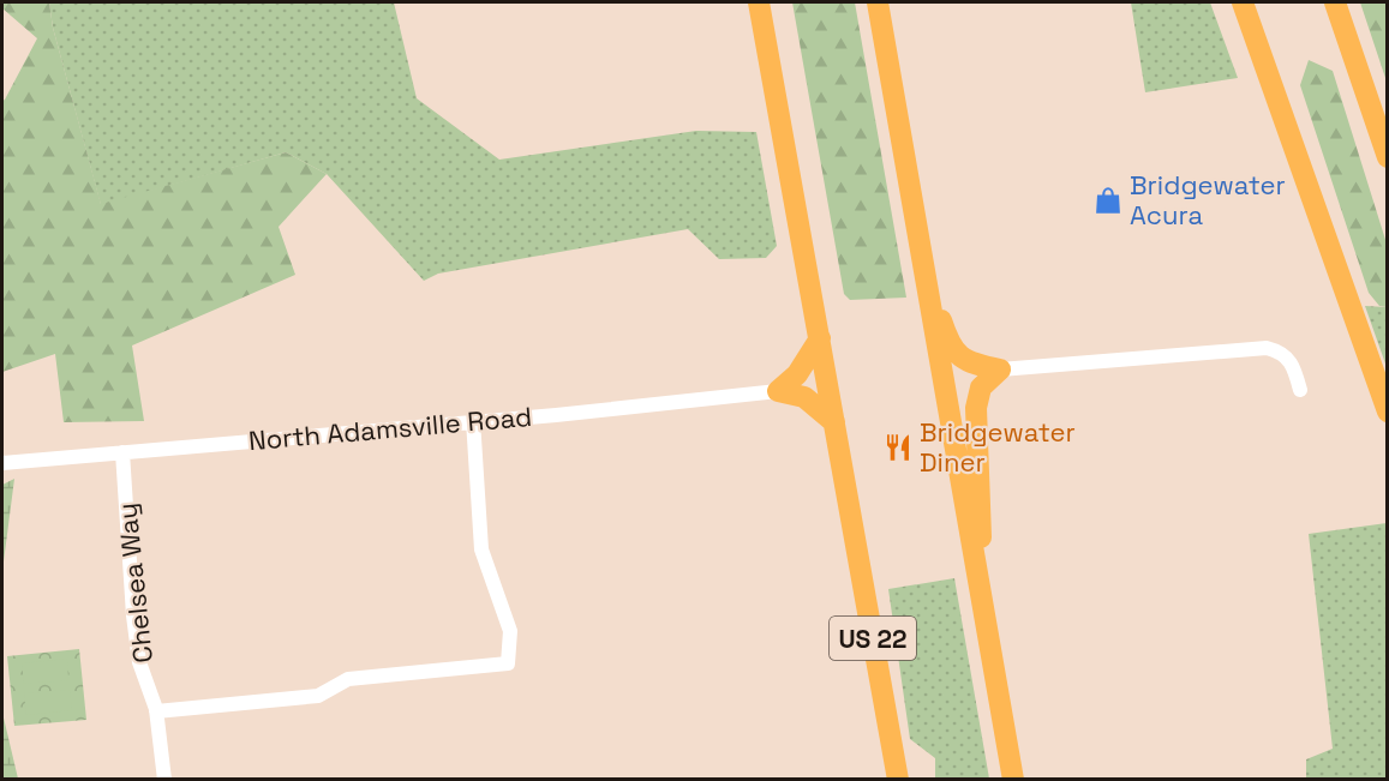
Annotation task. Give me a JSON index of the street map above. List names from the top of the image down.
{
  "streets": {
    "highway": ["US 22"],
    "street": ["North Adamsville Road", "Chelsea Way"]
  },
  "crossings": [
    ["North Adamsville Road", "Chelsea Way"]
  ],
  "places": {
    "shop": ["Bridgewater Acura"],
    "restaurant": ["Bridgewater Diner"]
  }
}
